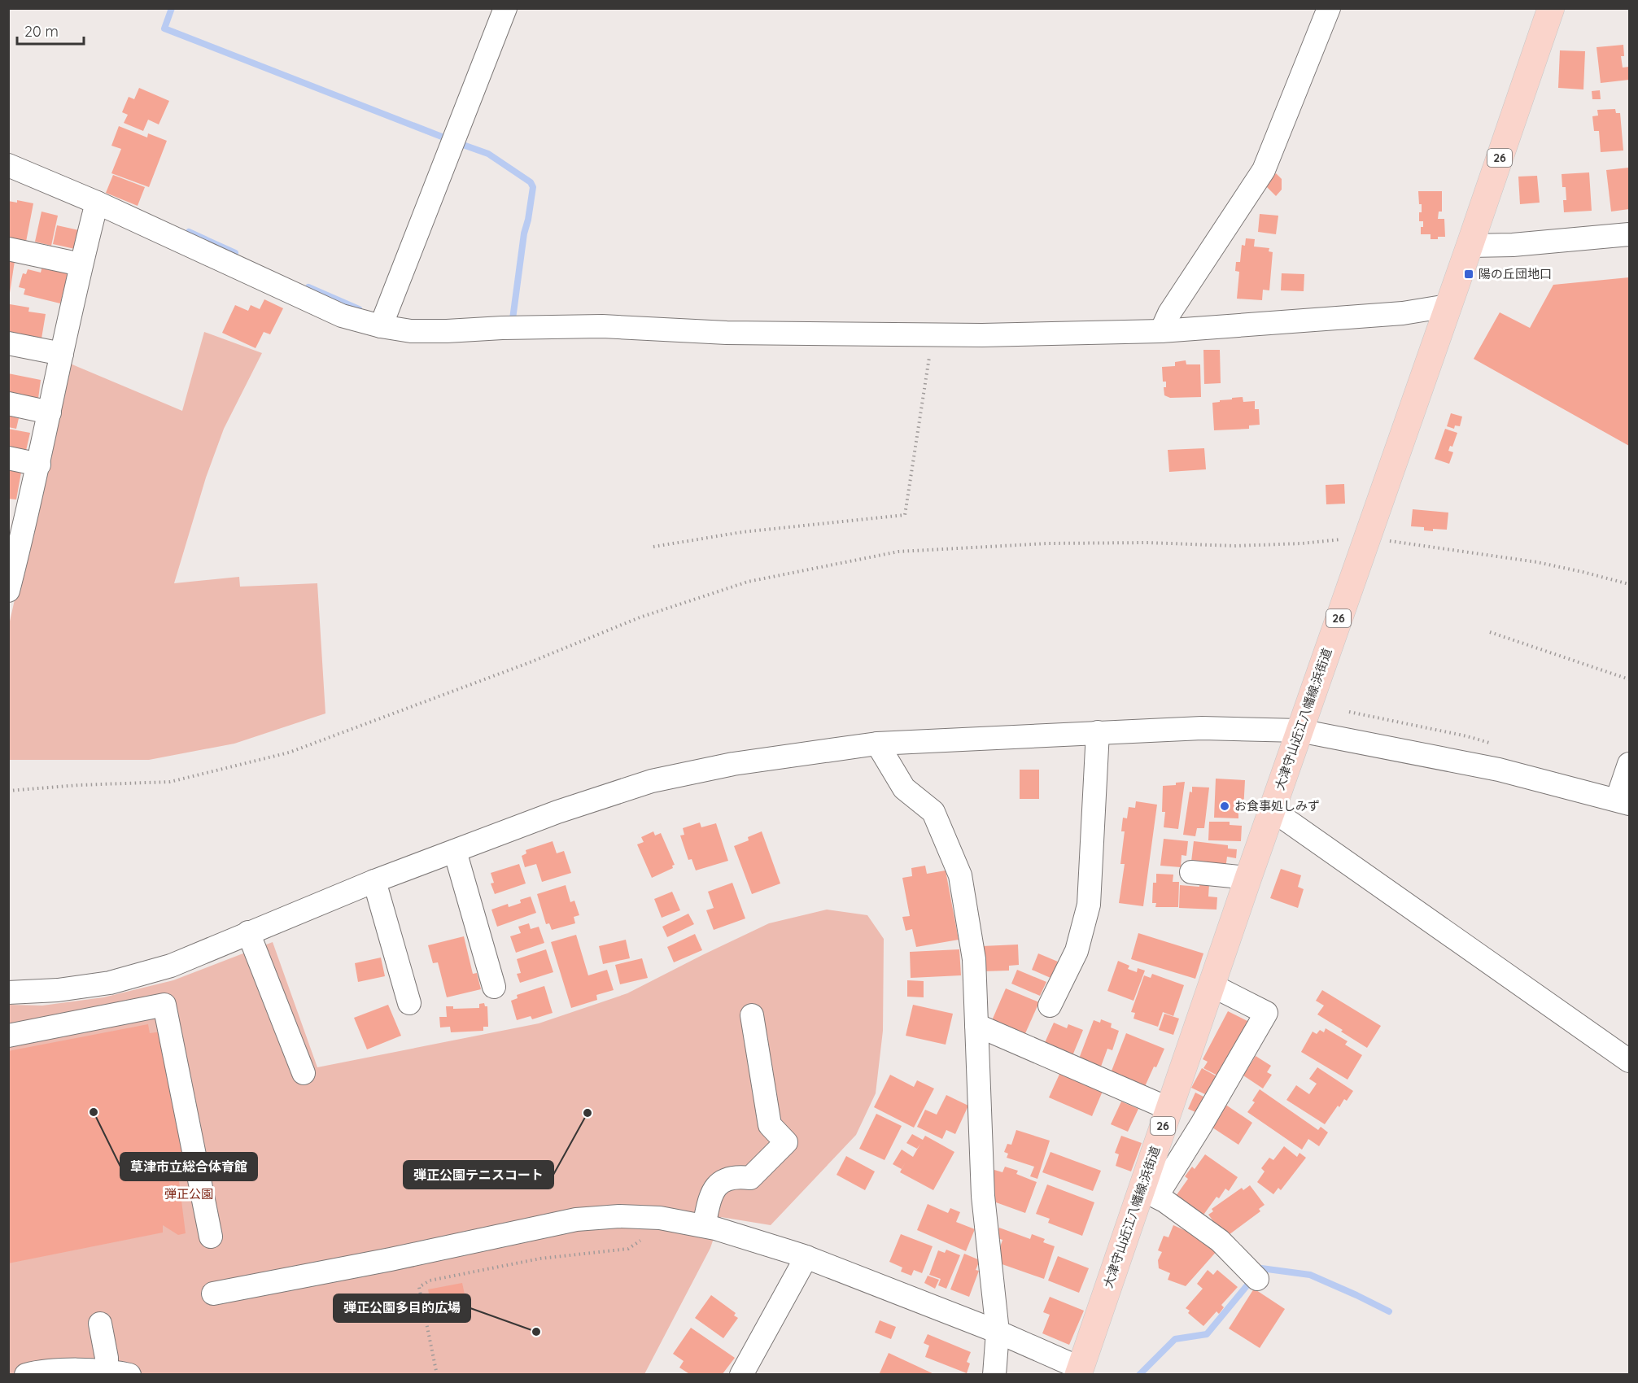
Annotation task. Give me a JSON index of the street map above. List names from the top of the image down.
{
  "streets": {
    "main road": ["26", "大津守山近江八幡線;浜街道"]
  },
  "parks": ["弾正公園"],
  "places": {
    "transit": ["陽の丘団地口"],
    "other": [
      "お食事処しみず",
      "草津市立総合体育館",
      "弾正公園テニスコート",
      "弾正公園多目的広場"
    ]
  },
  "scale_bar": "20 m"
}
